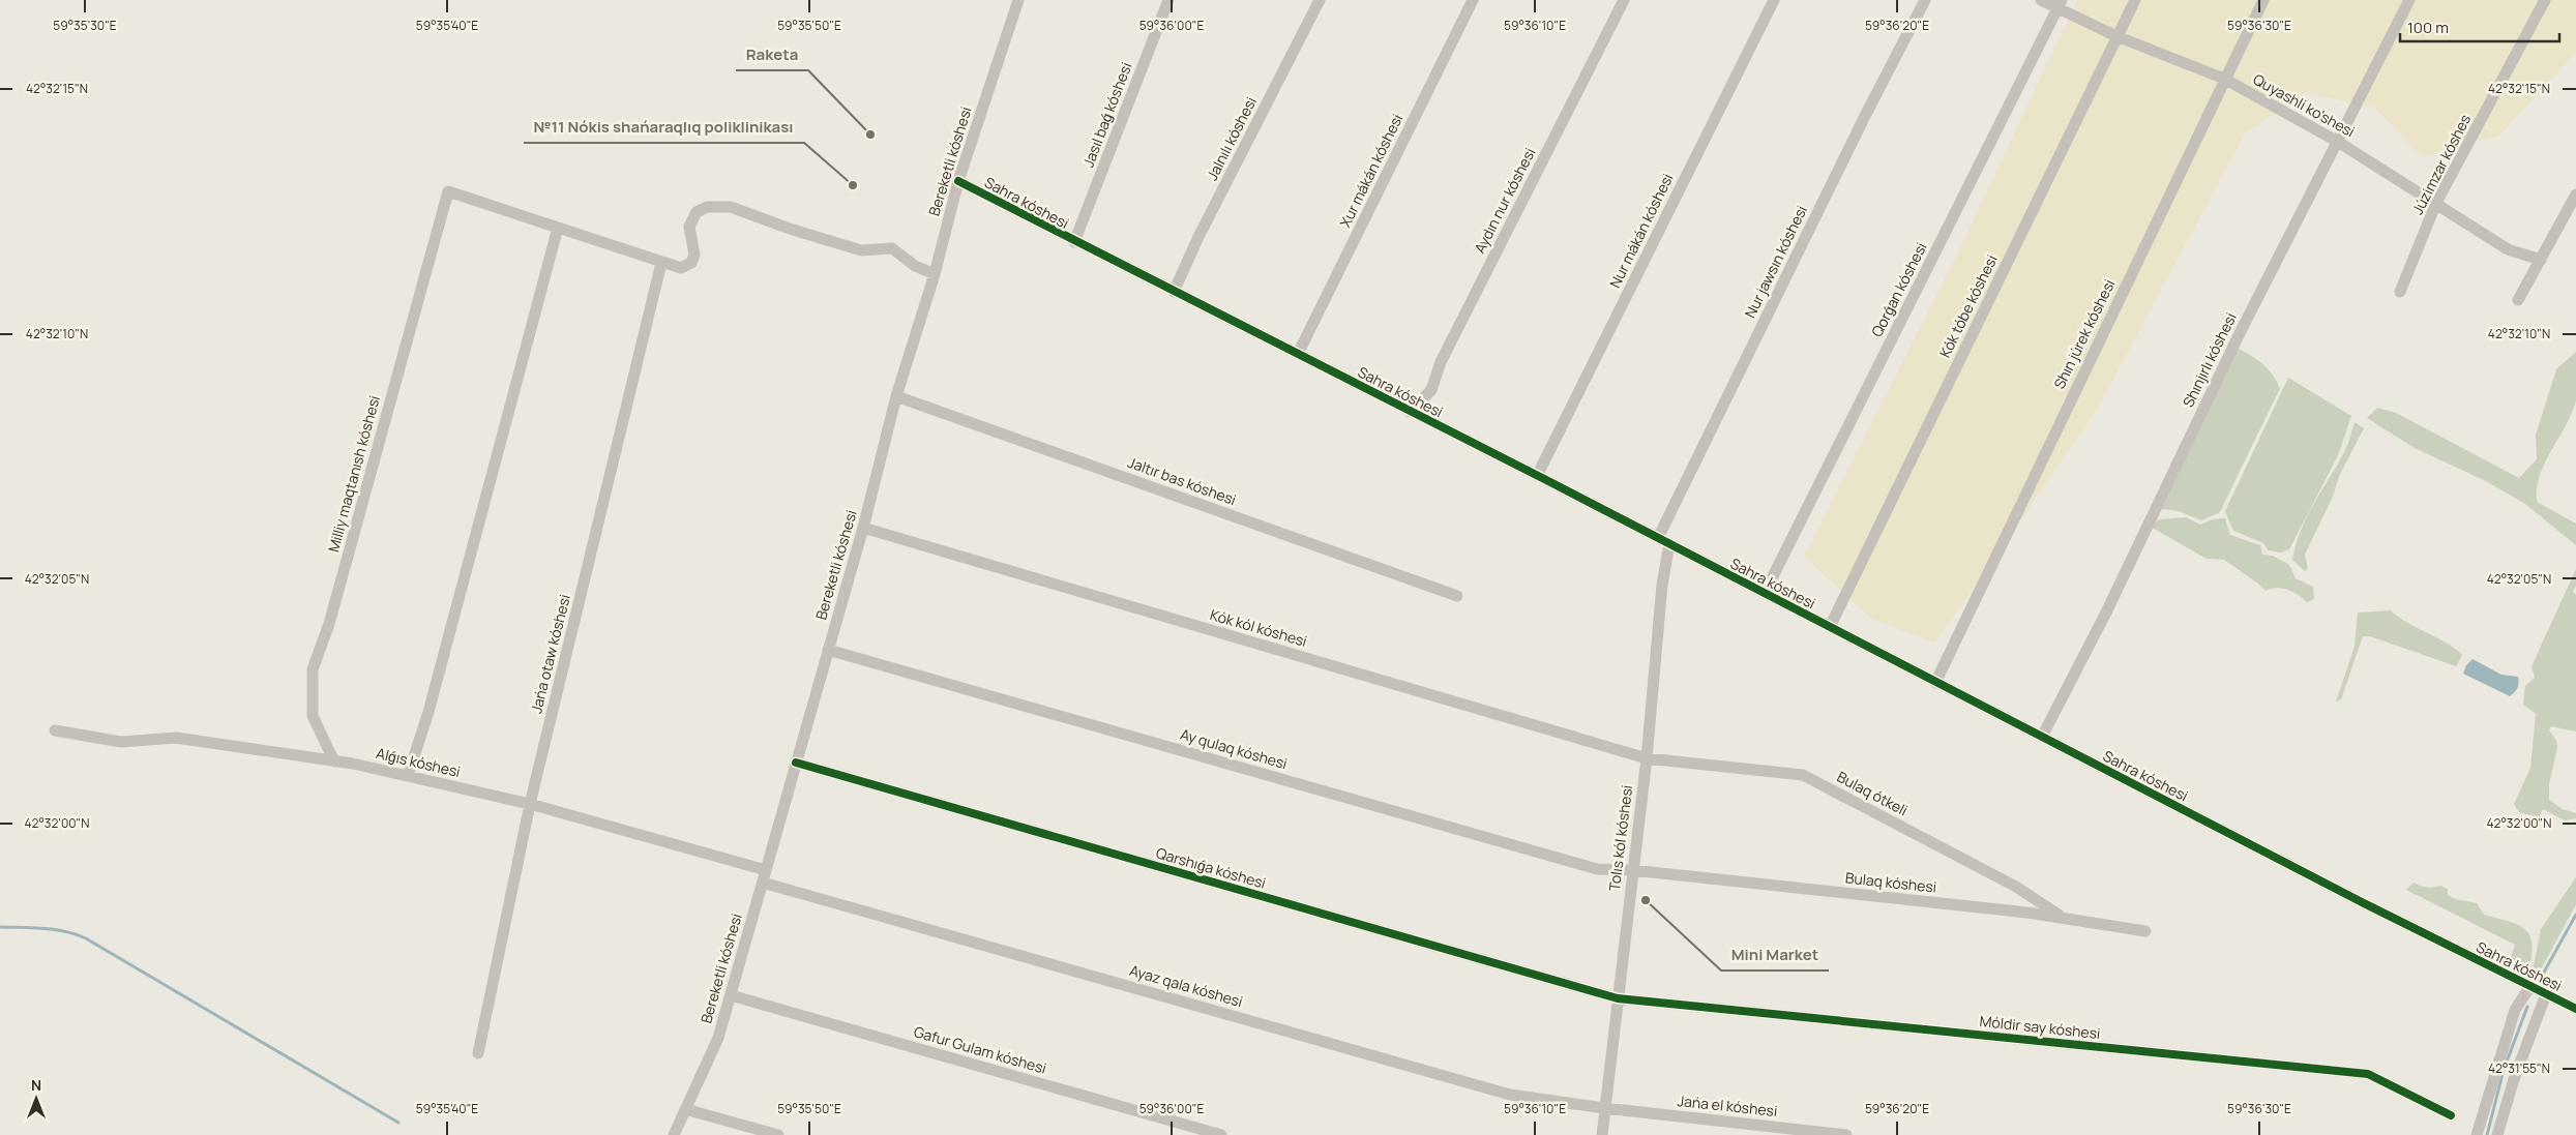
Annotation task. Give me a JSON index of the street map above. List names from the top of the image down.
{
  "streets": {
    "street": [
      "Quyashli ko'shesi",
      "Jasıl baǵ kóshesi",
      "Jalnılı kóshesi",
      "Bereketli kóshesi",
      "Júzimzar kóshes",
      "Xur mákán kóshesi",
      "Aydın nur kóshesi",
      "Sahra kóshesi",
      "Nur mákán kóshesi",
      "Nur jawsın kóshesi",
      "Qorǵan kóshesi",
      "Kók tóbe kóshesi",
      "Shın júrek kóshesi",
      "Shınjırlı kóshesi",
      "Milliy maqtanısh kóshesi",
      "Jaltır bas kóshesi",
      "Kók kól kóshesi",
      "Jańa otaw kóshesi",
      "Ay qulaq kóshesi",
      "Alǵıs kóshesi",
      "Bulaq ótkeli",
      "Tolıs kól kóshesi",
      "Qarshıǵa kóshesi",
      "Bulaq kóshesi",
      "Ayaz qala kóshesi",
      "Móldir say kóshesi",
      "Gafur Gulam kóshesi",
      "Jańa el kóshesi"
    ]
  },
  "crossings": [
    ["Quyashli ko'shesi", "Júzimzar kóshes"],
    ["Quyashli ko'shesi", "Qorǵan kóshesi"],
    ["Quyashli ko'shesi", "Kók tóbe kóshesi"],
    ["Quyashli ko'shesi", "Shın júrek kóshesi"],
    ["Quyashli ko'shesi", "Shınjırlı kóshesi"],
    ["Jasıl baǵ kóshesi", "Sahra kóshesi"],
    ["Jalnılı kóshesi", "Sahra kóshesi"],
    ["Bereketli kóshesi", "Sahra kóshesi"],
    ["Bereketli kóshesi", "Jaltır bas kóshesi"],
    ["Bereketli kóshesi", "Kók kól kóshesi"],
    ["Bereketli kóshesi", "Ay qulaq kóshesi"],
    ["Bereketli kóshesi", "Alǵıs kóshesi"],
    ["Bereketli kóshesi", "Qarshıǵa kóshesi"],
    ["Bereketli kóshesi", "Ayaz qala kóshesi"],
    ["Bereketli kóshesi", "Gafur Gulam kóshesi"],
    ["Xur mákán kóshesi", "Sahra kóshesi"],
    ["Aydın nur kóshesi", "Sahra kóshesi"],
    ["Sahra kóshesi", "Nur mákán kóshesi"],
    ["Sahra kóshesi", "Nur jawsın kóshesi"],
    ["Sahra kóshesi", "Qorǵan kóshesi"],
    ["Sahra kóshesi", "Kók tóbe kóshesi"],
    ["Sahra kóshesi", "Shın júrek kóshesi"],
    ["Sahra kóshesi", "Shınjırlı kóshesi"],
    ["Sahra kóshesi", "Tolıs kól kóshesi"],
    ["Milliy maqtanısh kóshesi", "Alǵıs kóshesi"],
    ["Kók kól kóshesi", "Bulaq ótkeli"],
    ["Kók kól kóshesi", "Tolıs kól kóshesi"],
    ["Jańa otaw kóshesi", "Alǵıs kóshesi"],
    ["Ay qulaq kóshesi", "Tolıs kól kóshesi"],
    ["Ay qulaq kóshesi", "Bulaq kóshesi"],
    ["Alǵıs kóshesi", "Ayaz qala kóshesi"],
    ["Bulaq ótkeli", "Tolıs kól kóshesi"],
    ["Bulaq ótkeli", "Bulaq kóshesi"],
    ["Tolıs kól kóshesi", "Qarshıǵa kóshesi"],
    ["Tolıs kól kóshesi", "Bulaq kóshesi"],
    ["Tolıs kól kóshesi", "Ayaz qala kóshesi"],
    ["Tolıs kól kóshesi", "Móldir say kóshesi"],
    ["Tolıs kól kóshesi", "Jańa el kóshesi"],
    ["Qarshıǵa kóshesi", "Móldir say kóshesi"],
    ["Ayaz qala kóshesi", "Jańa el kóshesi"]
  ],
  "places": ["Raketa", "№11 Nókis shańaraqlıq poliklinikası", "Mini Market"],
  "scale_bar": "100 m",
  "north": "top",
  "coordinates": [
    "59°35'30\"E",
    "59°35'40\"E",
    "59°35'50\"E",
    "59°36'00\"E",
    "59°36'10\"E",
    "59°36'20\"E",
    "59°36'30\"E",
    "42°32'15\"N",
    "42°32'10\"N",
    "42°32'05\"N",
    "42°32'00\"N",
    "42°31'55\"N"
  ]
}
